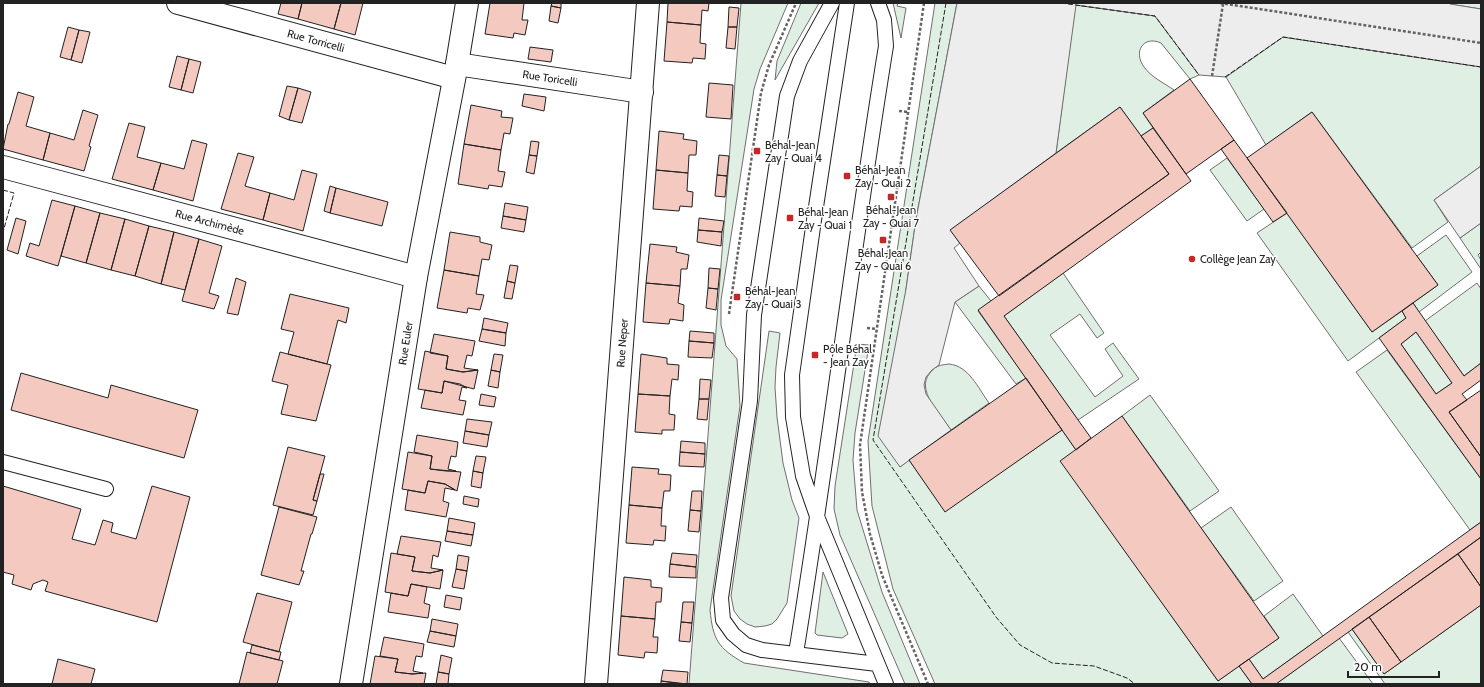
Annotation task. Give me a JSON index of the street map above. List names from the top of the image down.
{
  "streets": {
    "street": [
      "Rue Torricelli",
      "Rue Toricelli",
      "Rue Archimède",
      "Rue Euler",
      "Rue Neper"
    ]
  },
  "crossings": [
    ["Rue Torricelli", "Rue Toricelli"],
    ["Rue Torricelli", "Rue Euler"],
    ["Rue Toricelli", "Rue Euler"],
    ["Rue Toricelli", "Rue Neper"],
    ["Rue Archimède", "Rue Euler"]
  ],
  "places": {
    "transit": [
      "Béhal-Jean Zay - Quai 4",
      "Béhal-Jean Zay - Quai 2",
      "Béhal-Jean Zay - Quai 7",
      "Béhal-Jean Zay - Quai 1",
      "Béhal-Jean Zay - Quai 6",
      "Béhal-Jean Zay - Quai 3",
      "Pôle Béhal - Jean Zay"
    ],
    "other": ["Collège Jean Zay"]
  },
  "scale_bar": "20 m"
}
